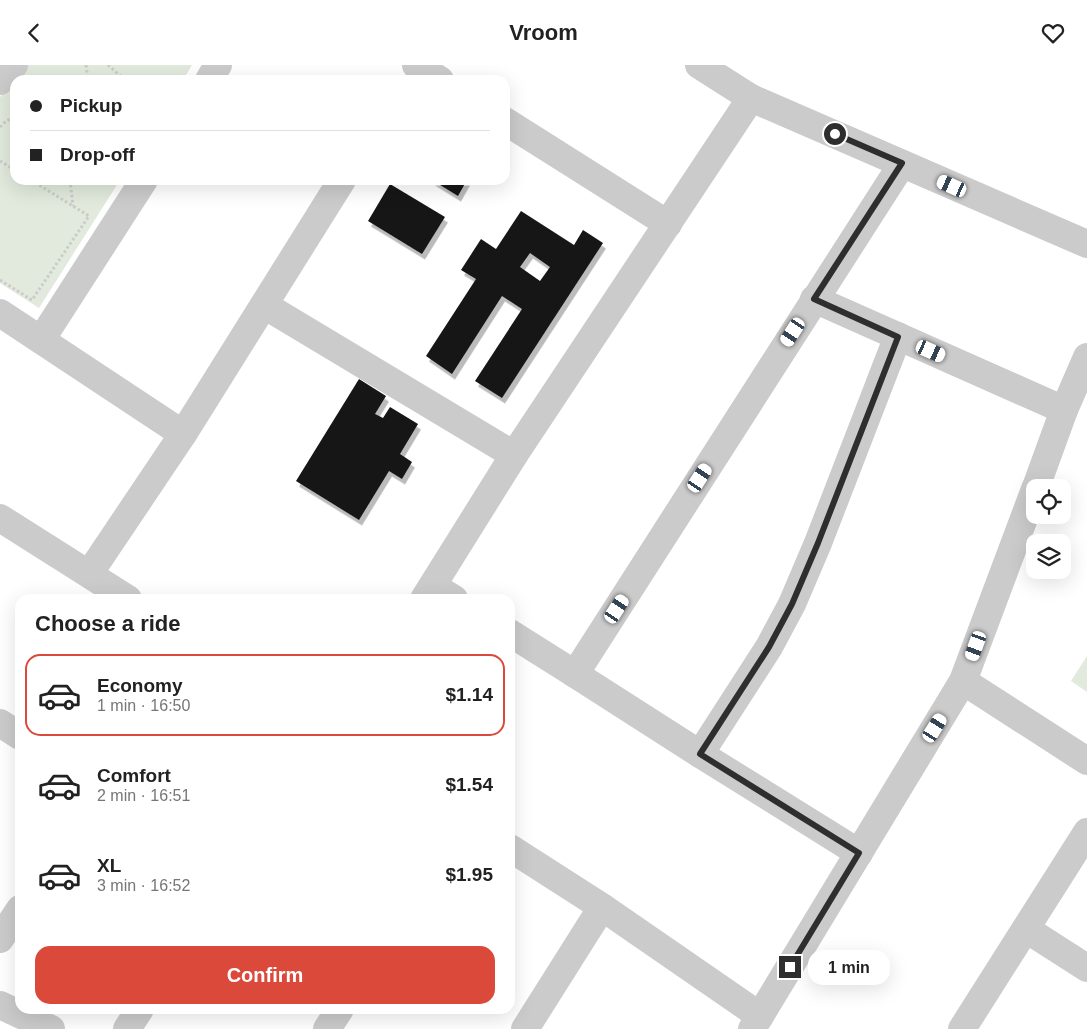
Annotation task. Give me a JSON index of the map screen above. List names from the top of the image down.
{
  "page": {
    "header": "Vroom",
    "banner": ["Pickup", "Drop-off"],
    "heading": "Choose a ride",
    "list": [
      {
        "name": "Economy",
        "note": "1 min · 16:50",
        "value": "$1.14"
      },
      {
        "name": "Comfort",
        "note": "2 min · 16:51",
        "value": "$1.54"
      },
      {
        "name": "XL",
        "note": "3 min · 16:52",
        "value": "$1.95"
      }
    ],
    "buttons": "Confirm",
    "bubble": "1 min"
  }
}
